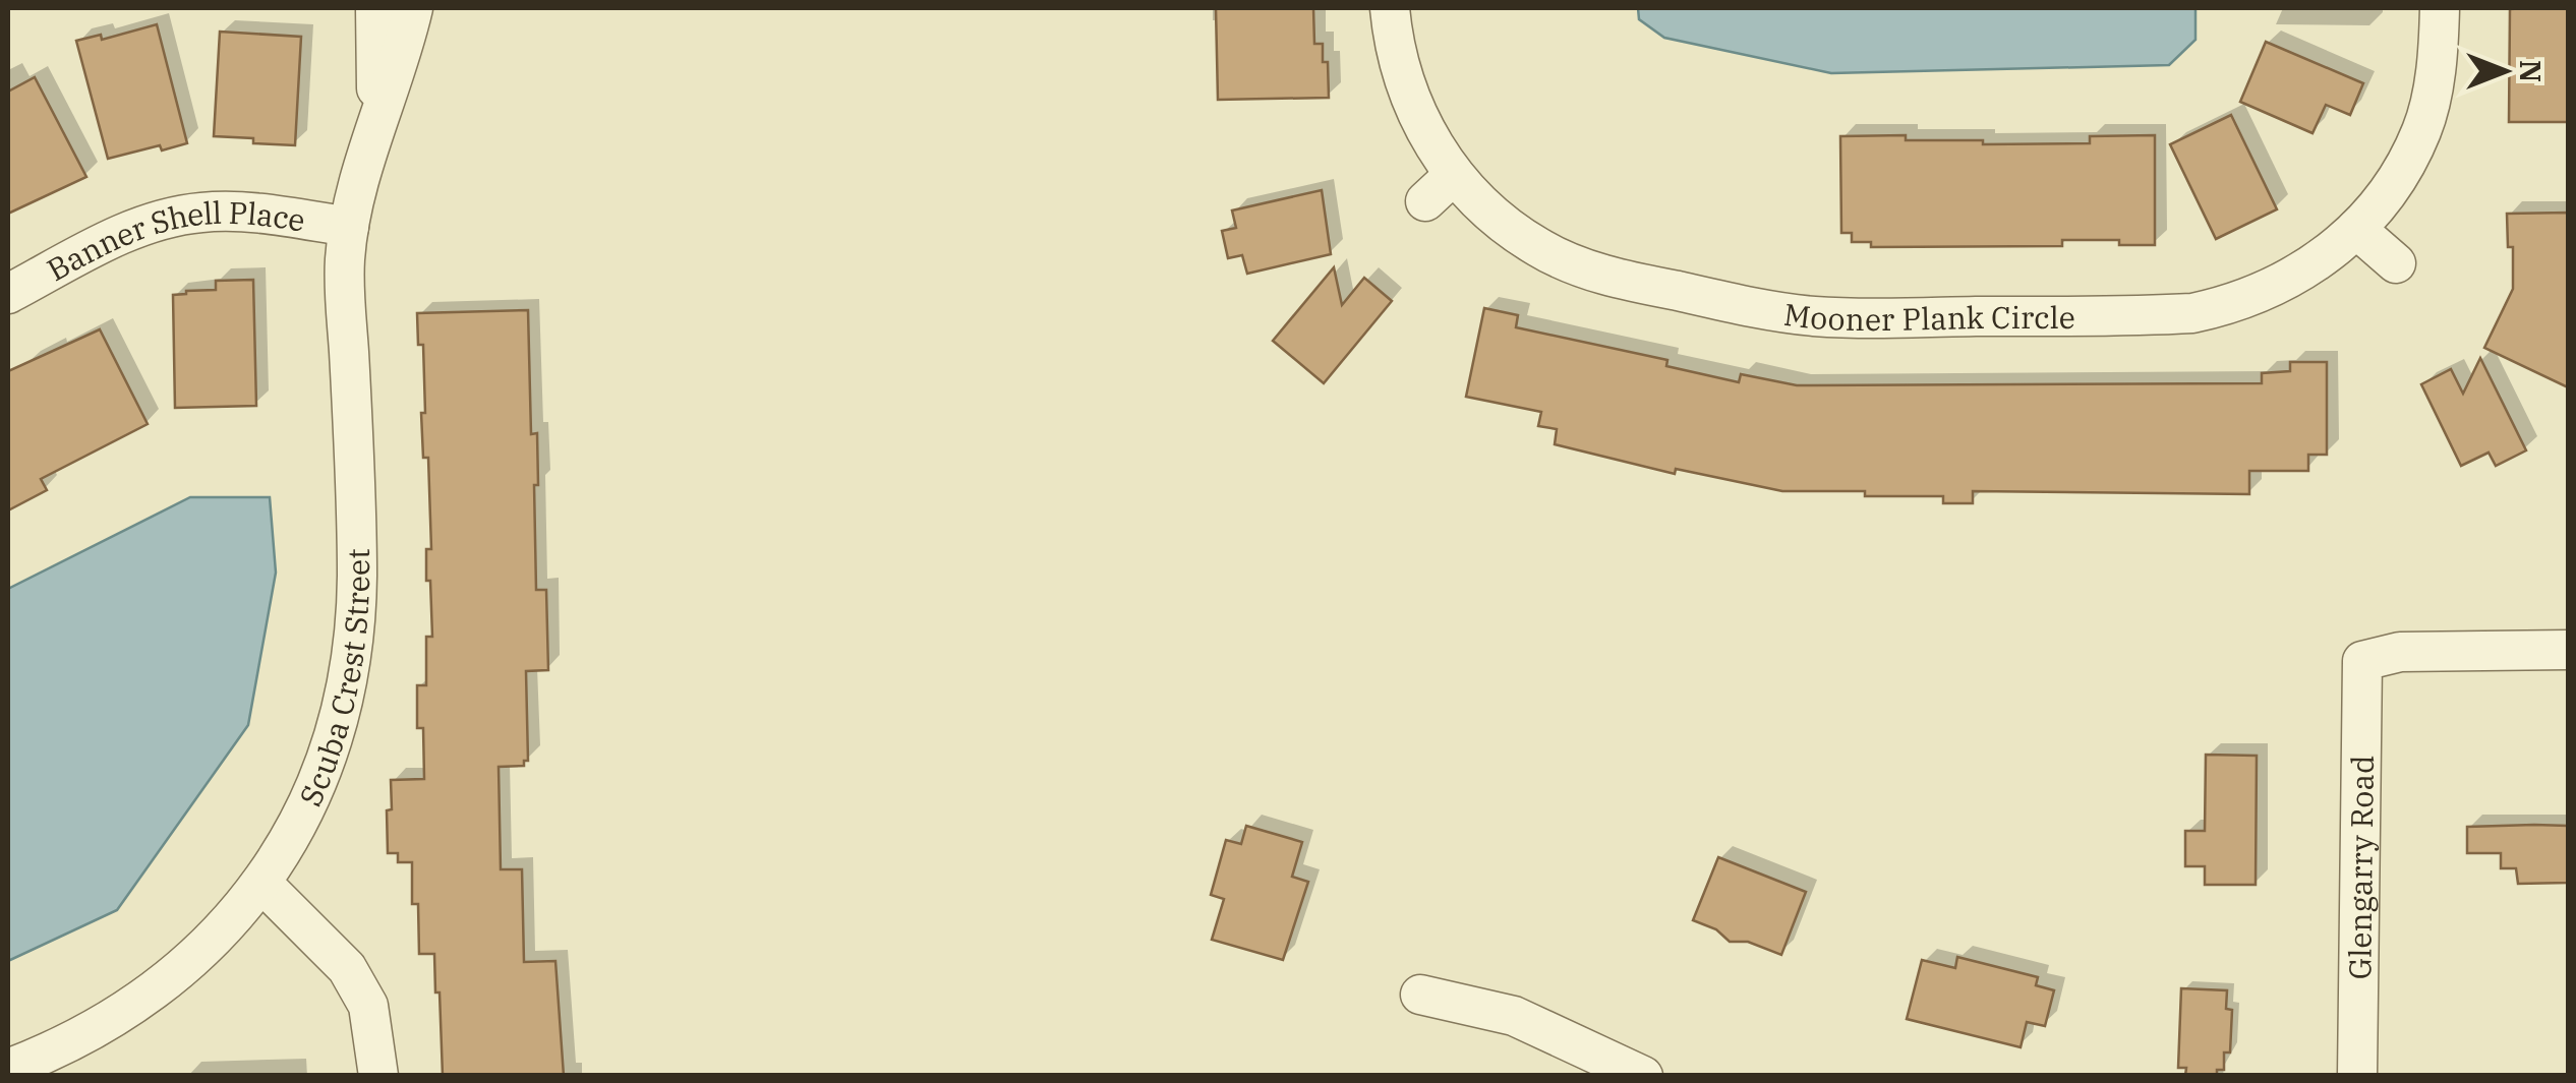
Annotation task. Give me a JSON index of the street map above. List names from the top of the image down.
{
  "streets": {
    "street": [
      "Banner Shell Place",
      "Mooner Plank Circle",
      "Scuba Crest Street",
      "Glengarry Road"
    ]
  },
  "crossings": [
    ["Banner Shell Place", "Scuba Crest Street"]
  ],
  "north": "right"
}
